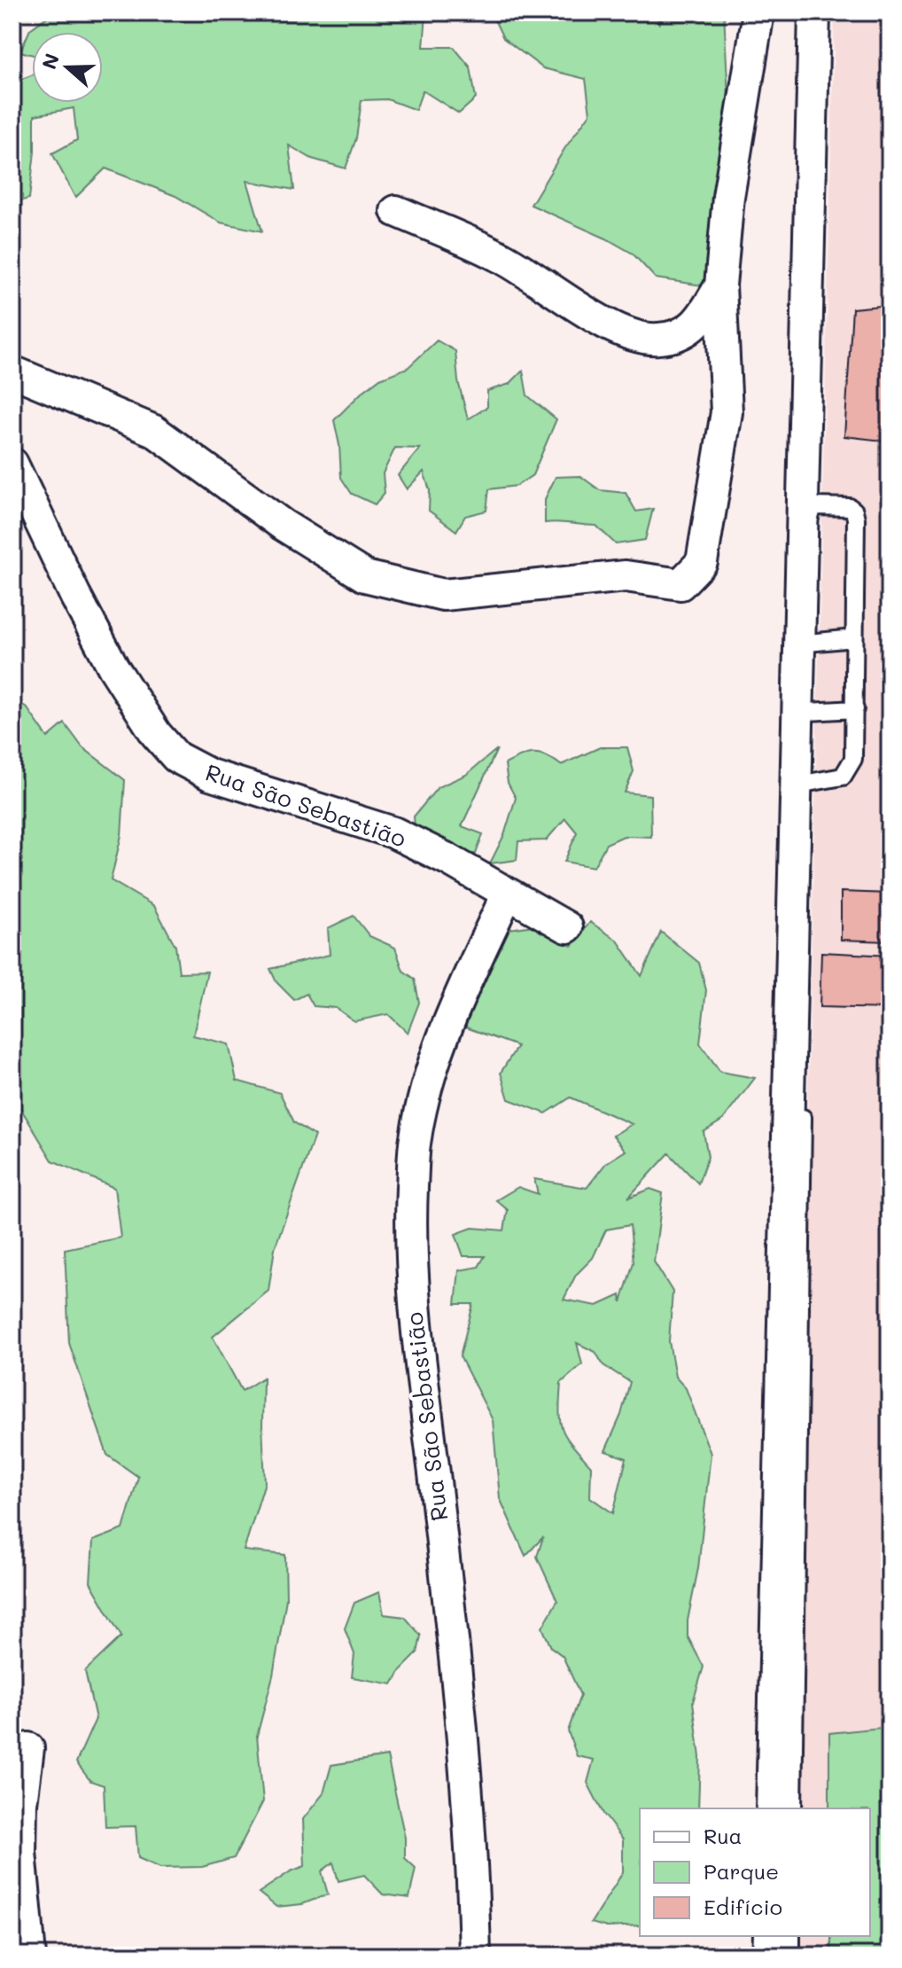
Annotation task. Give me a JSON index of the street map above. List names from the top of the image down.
{
  "streets": {
    "street": ["Rua São Sebastião"]
  },
  "legend": ["Rua", "Parque", "Edifício"],
  "north": "left"
}
